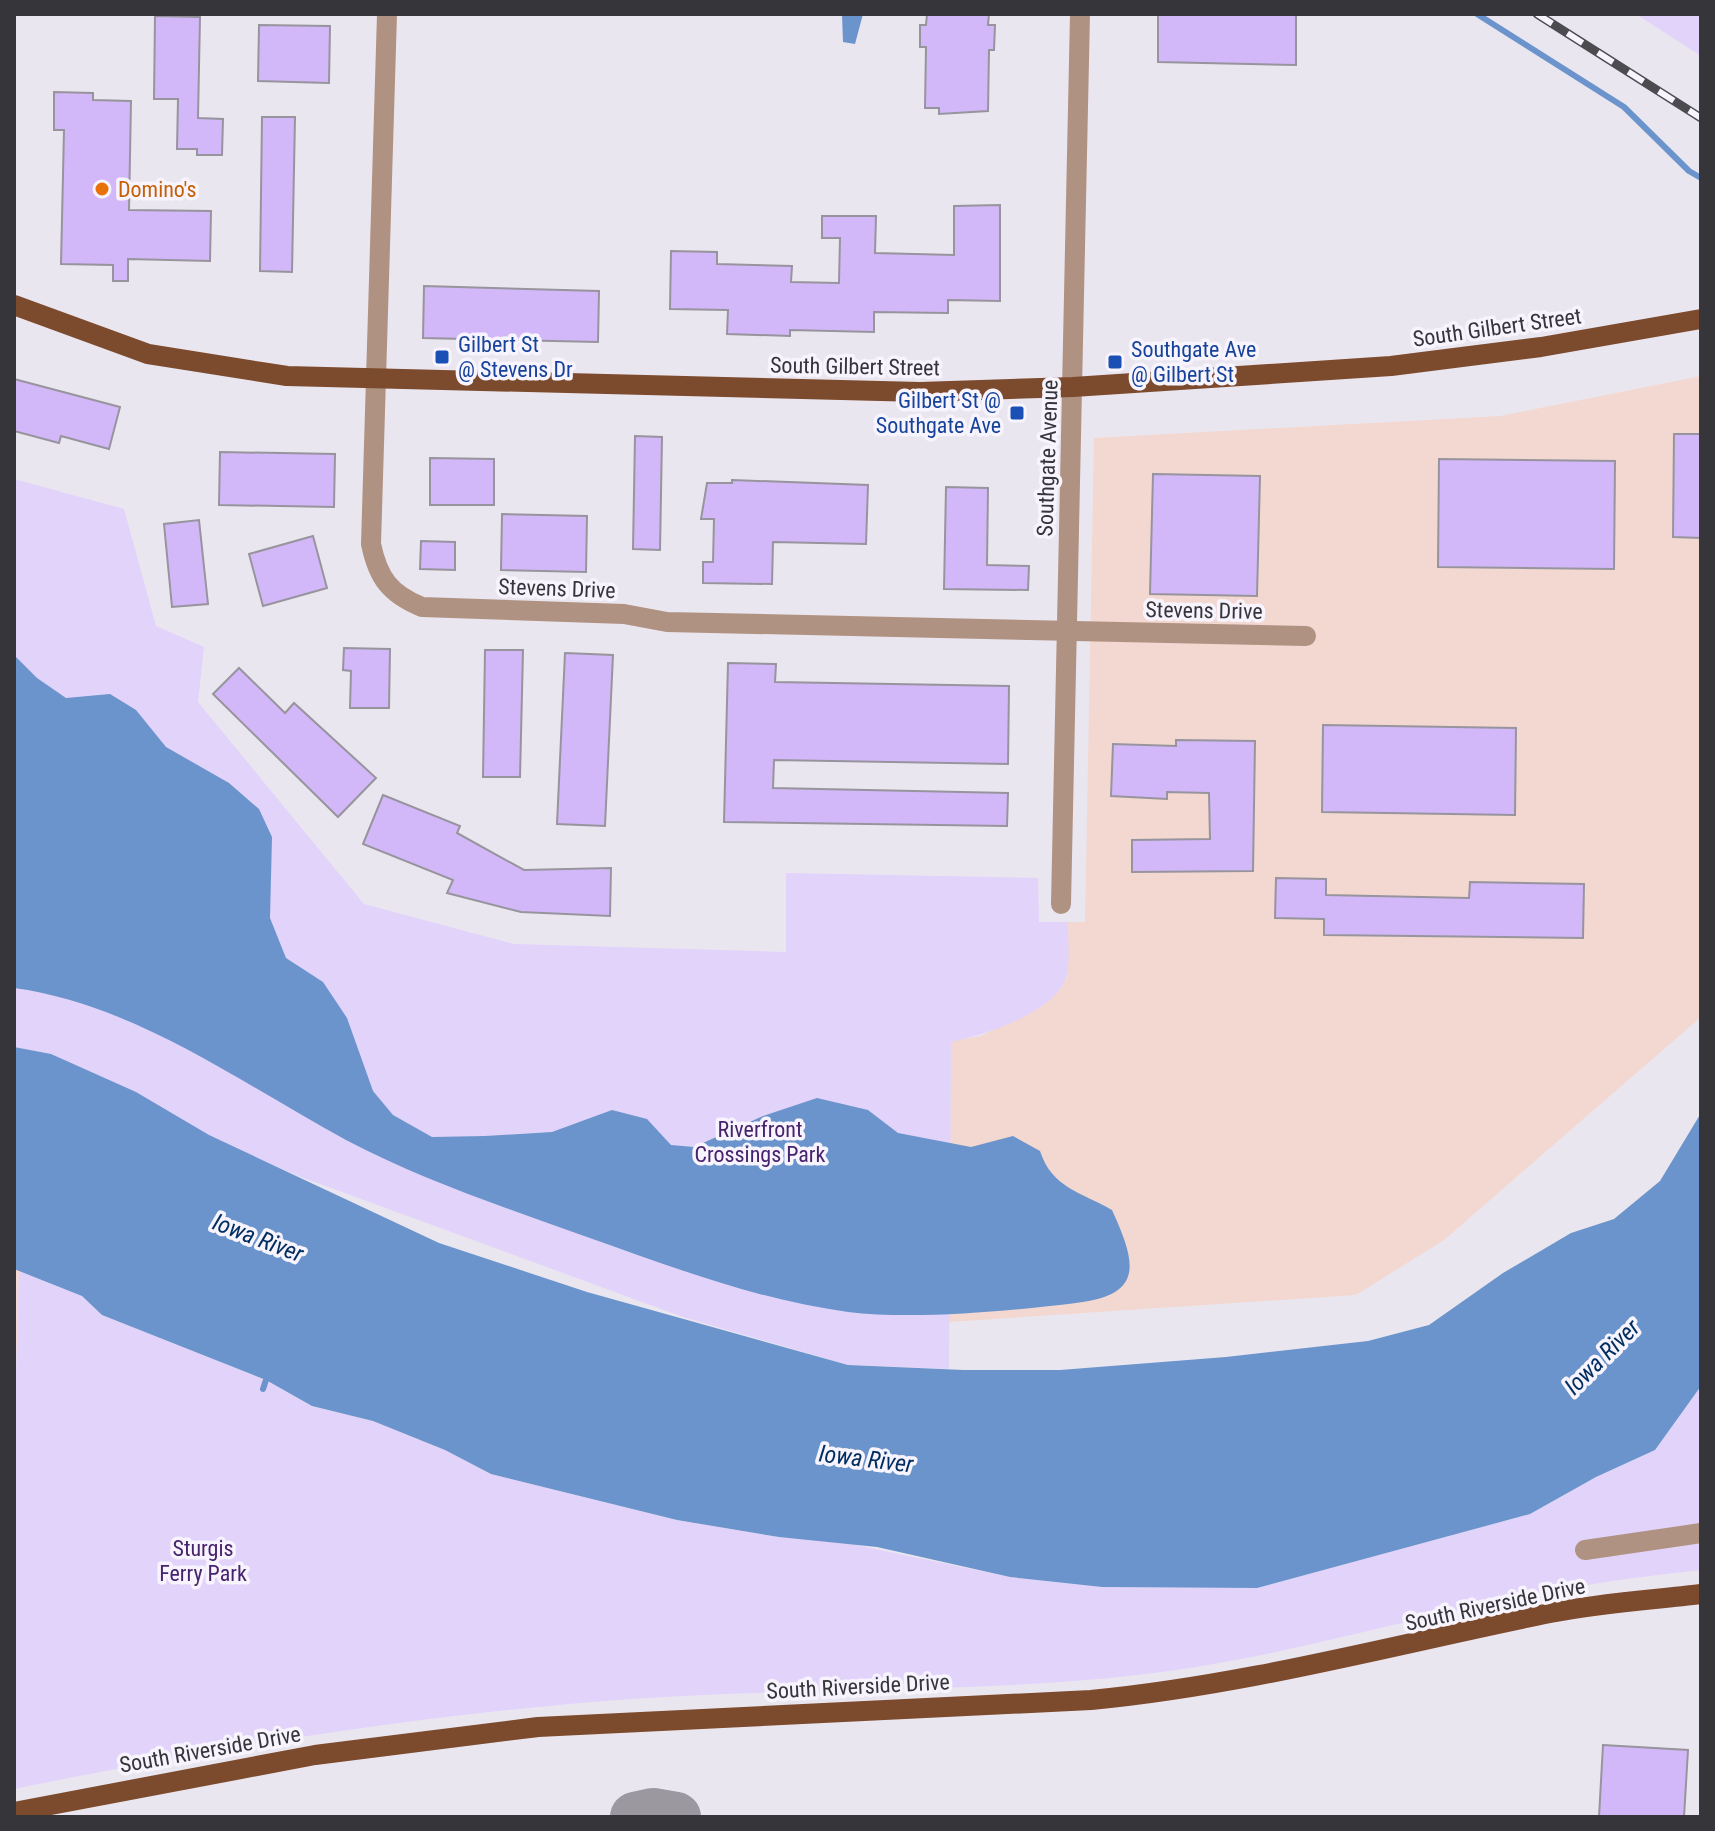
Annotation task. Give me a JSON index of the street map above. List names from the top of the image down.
{
  "streets": {
    "main road": ["South Gilbert Street", "South Riverside Drive"],
    "street": ["Southgate Avenue", "Stevens Drive"]
  },
  "crossings": [
    ["South Gilbert Street", "Southgate Avenue"],
    ["South Gilbert Street", "Stevens Drive"],
    ["Southgate Avenue", "Stevens Drive"]
  ],
  "water": ["Iowa River"],
  "parks": ["Riverfront Crossings Park", "Sturgis Ferry Park"],
  "places": {
    "other": ["Domino's"],
    "transit": ["Gilbert St @ Stevens Dr", "Southgate Ave @ Gilbert St", "Gilbert St @ Southgate Ave"]
  }
}
